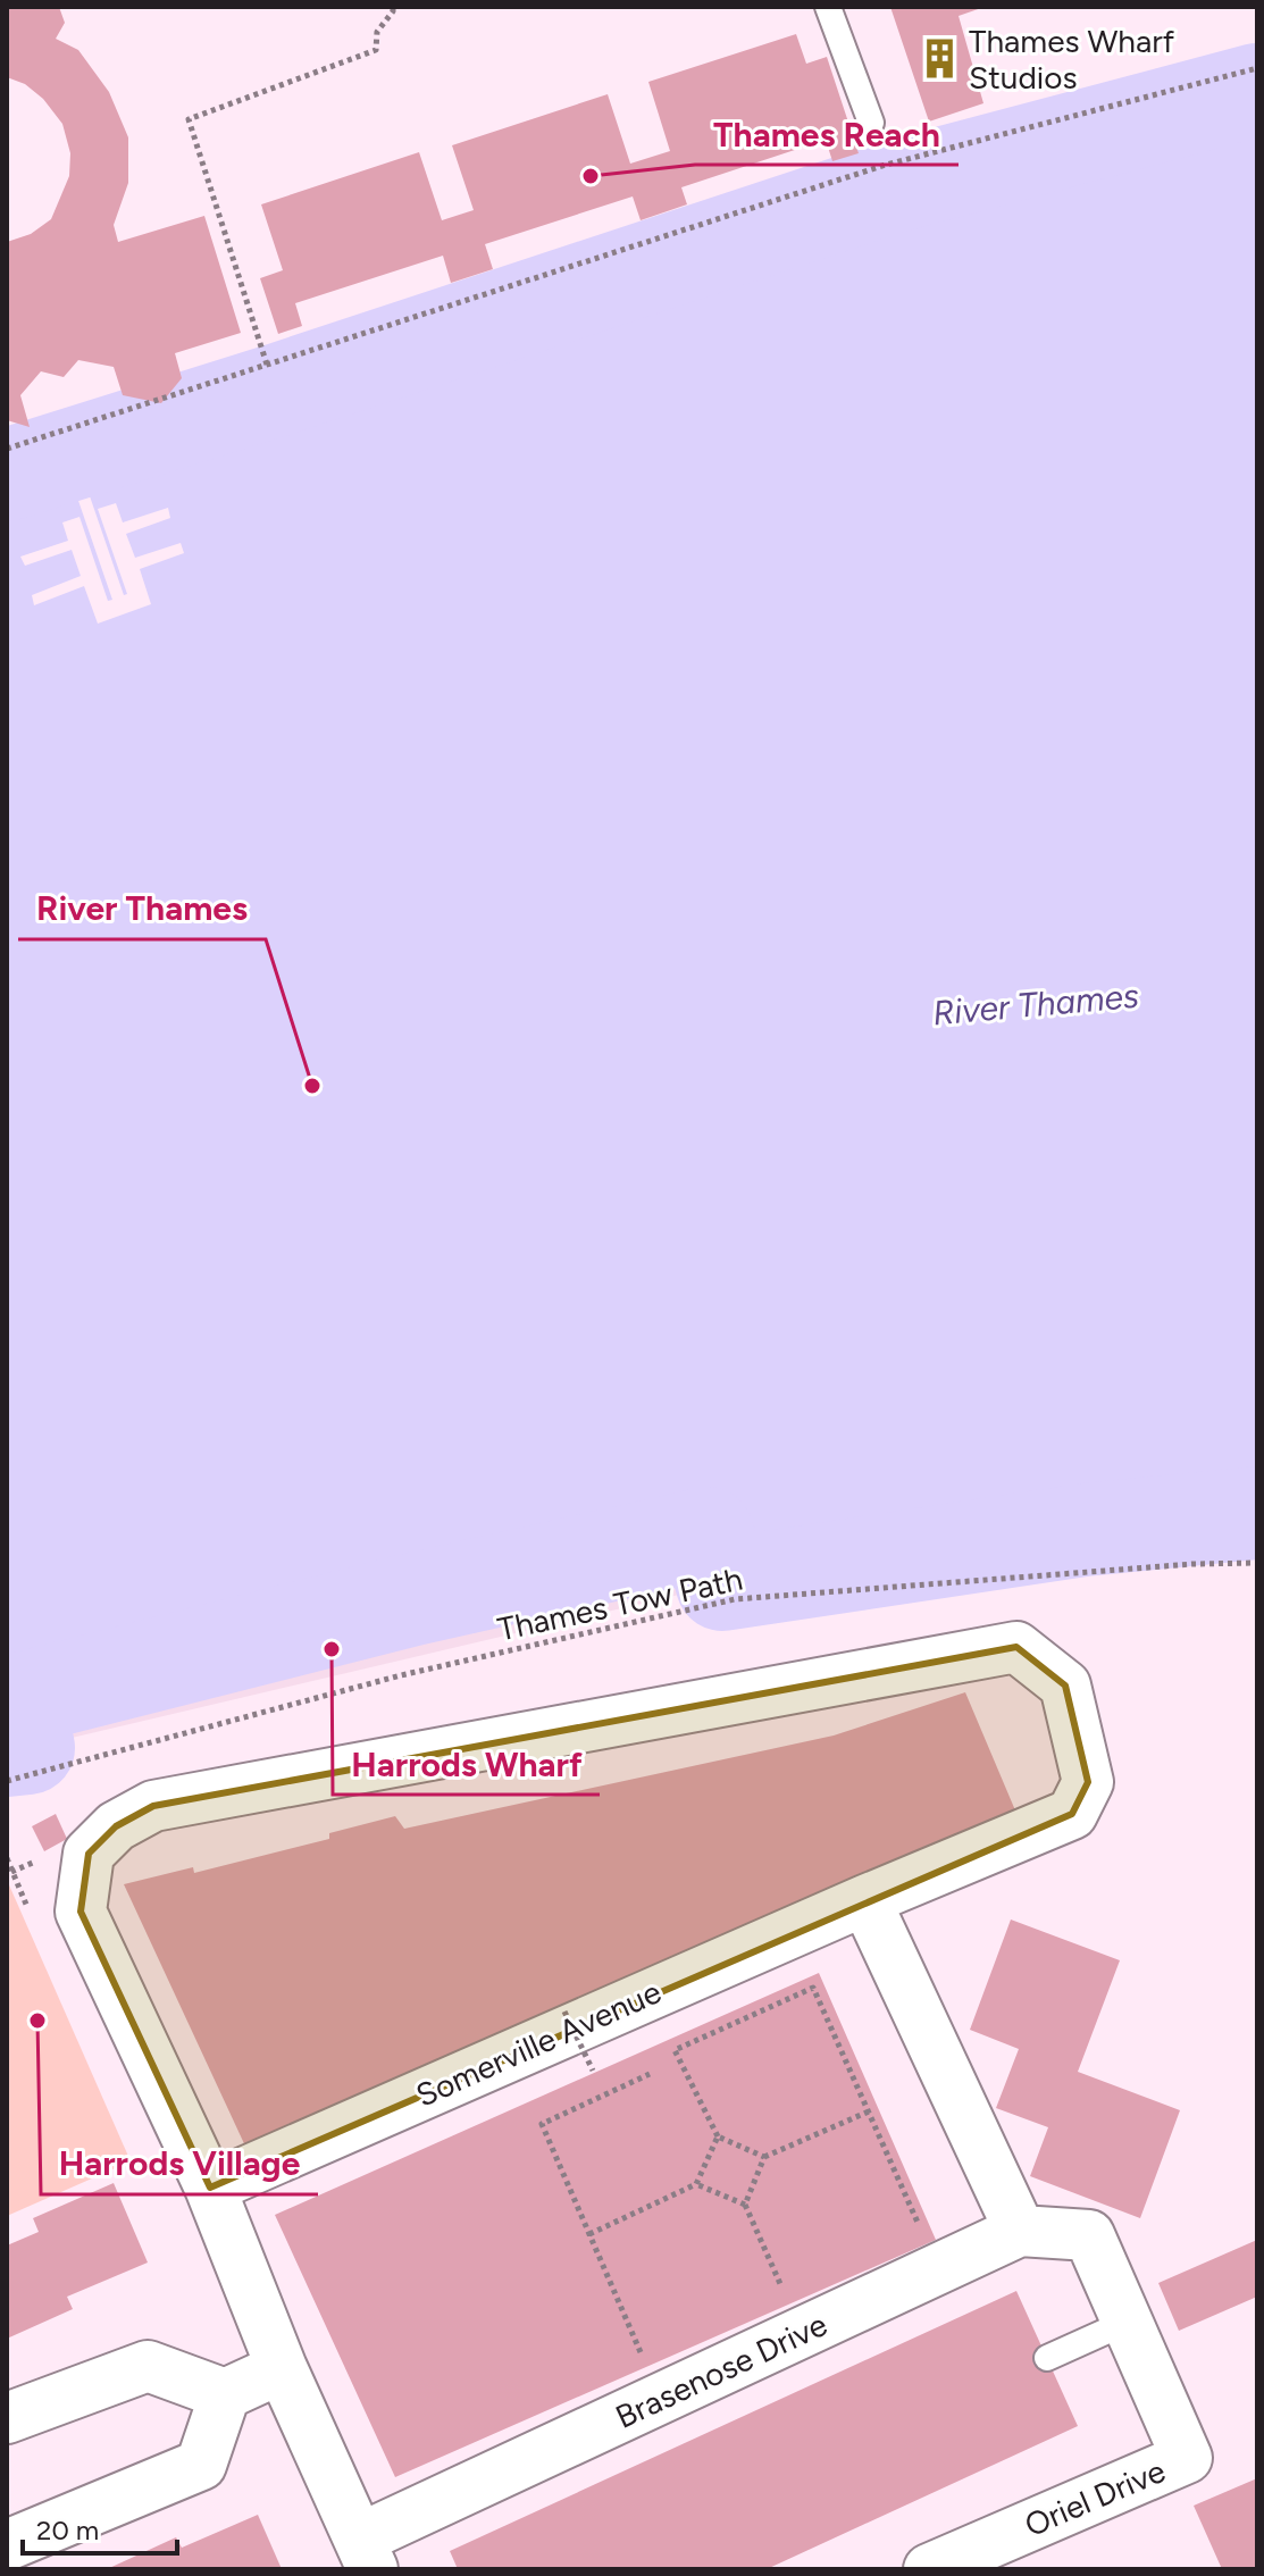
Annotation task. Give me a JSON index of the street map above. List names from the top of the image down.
{
  "streets": {
    "street": ["Somerville Avenue", "Brasenose Drive", "Oriel Drive"],
    "path": ["Thames Tow Path"]
  },
  "crossings": [
    ["Somerville Avenue", "Brasenose Drive"],
    ["Brasenose Drive", "Oriel Drive"]
  ],
  "water": ["River Thames"],
  "places": {
    "building": ["Thames Wharf Studios"],
    "other": [
      "Thames Reach",
      "River Thames",
      "Harrods Wharf",
      "Harrods Village"
    ]
  },
  "scale_bar": "20 m"
}
